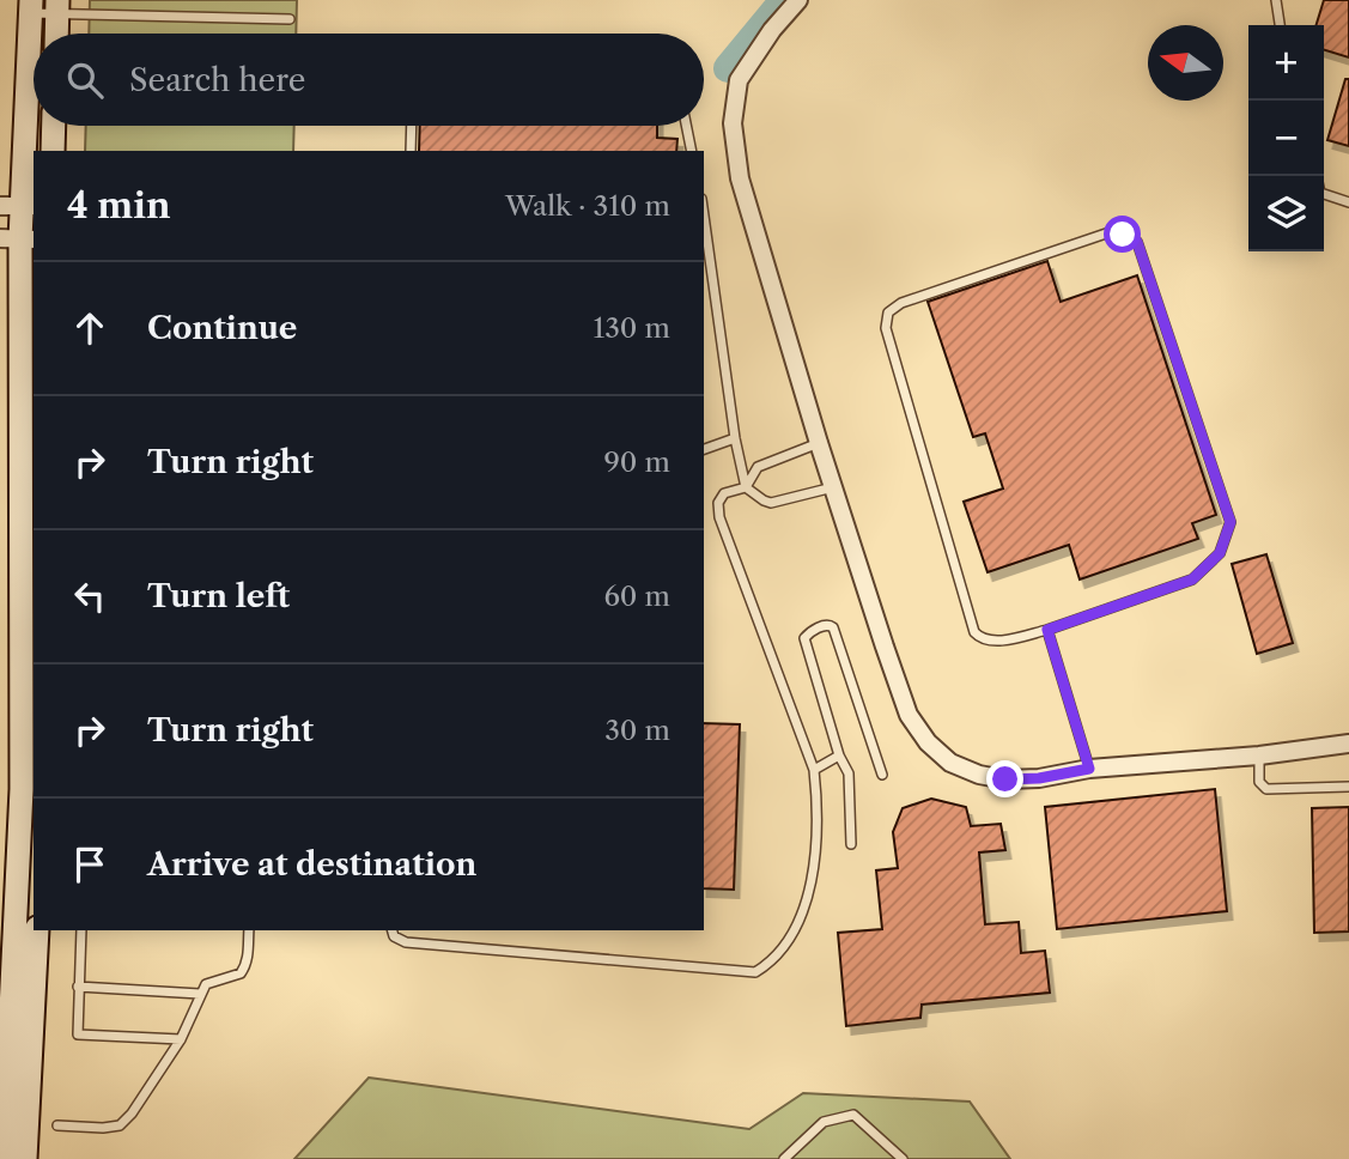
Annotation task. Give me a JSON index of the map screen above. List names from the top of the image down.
{
  "north": "left",
  "page": {
    "map_buttons": ["+", "−"],
    "search": "Search here",
    "heading": ["4 min", "Walk · 310 m"],
    "list": [
      ["Continue", "130 m"],
      ["Turn right", "90 m"],
      ["Turn left", "60 m"],
      ["Turn right", "30 m"],
      "Arrive at destination"
    ]
  }
}
